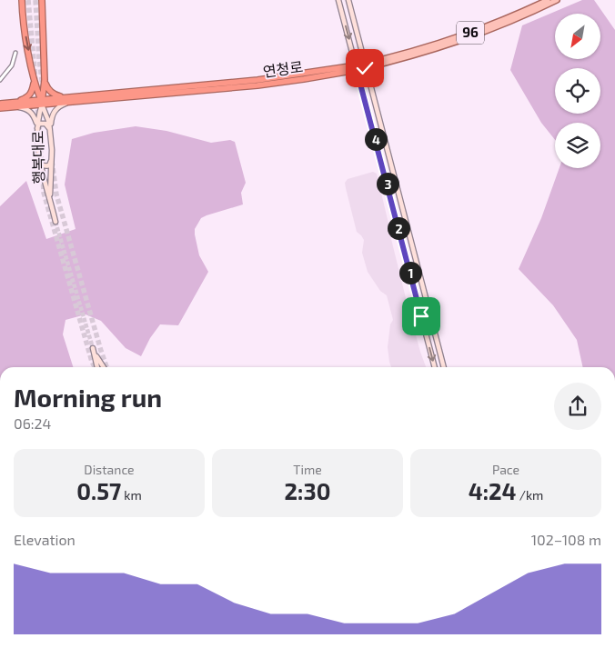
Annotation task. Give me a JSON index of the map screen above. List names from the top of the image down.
{
  "streets": {
    "highway": ["연청로"],
    "main road": ["96"],
    "street": ["행복대로"]
  },
  "crossings": [
    ["연청로", "행복대로"]
  ],
  "north": "bottom left",
  "page": {
    "pins": [
      "4",
      "3",
      "2",
      "1"
    ],
    "heading": ["Morning run", "06:24"],
    "stats": [
      ["Distance", "0.57 km"],
      ["Time", "2:30"],
      ["Pace", "4:24 /km"]
    ],
    "chart": ["Elevation", "102–108 m"]
  }
}
